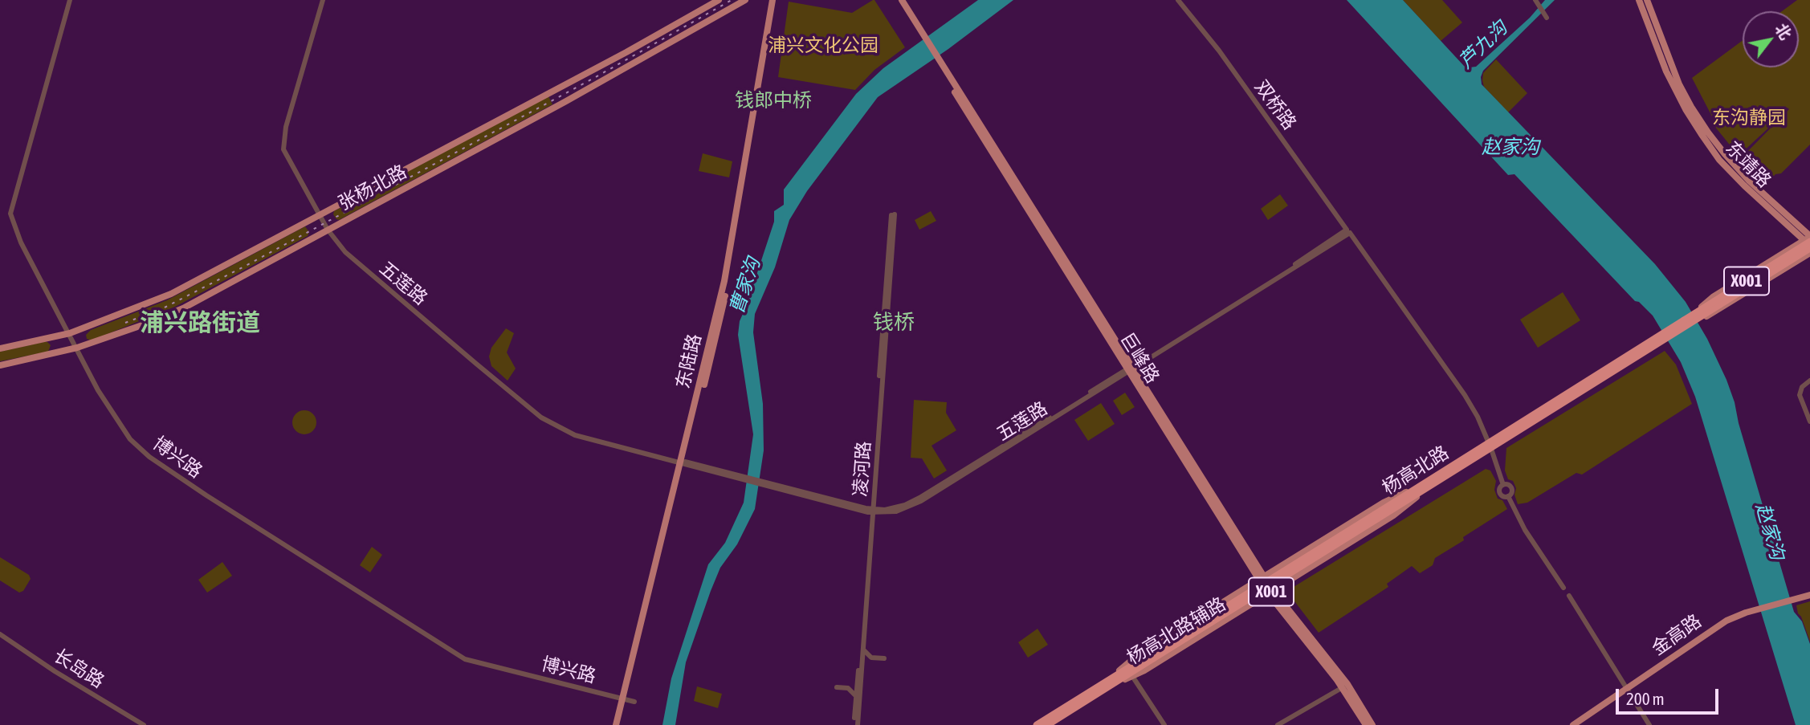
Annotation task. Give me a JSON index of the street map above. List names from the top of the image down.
{
  "streets": {
    "highway": ["X001", "杨高北路"],
    "main road": [
      "东靖路",
      "张杨北路",
      "巨峰路",
      "东陆路",
      "杨高北路辅路",
      "金高路"
    ],
    "street": [
      "双桥路",
      "五莲路",
      "博兴路",
      "凌河路",
      "长岛路"
    ]
  },
  "crossings": [
    ["双桥路", "五莲路"],
    ["双桥路", "杨高北路"],
    ["东靖路", "X001"],
    ["东靖路", "杨高北路"],
    ["张杨北路", "五莲路"],
    ["张杨北路", "博兴路"],
    ["X001", "杨高北路"],
    ["五莲路", "巨峰路"],
    ["五莲路", "东陆路"],
    ["五莲路", "凌河路"],
    ["巨峰路", "杨高北路辅路"],
    ["东陆路", "博兴路"],
    ["杨高北路", "杨高北路辅路"]
  ],
  "districts": ["钱郎中桥", "钱桥", "浦兴路街道"],
  "water": ["芦九沟", "赵家沟", "曹家沟"],
  "parks": ["浦兴文化公园", "东沟静园"],
  "scale_bar": "200 m",
  "north": "top right"
}
